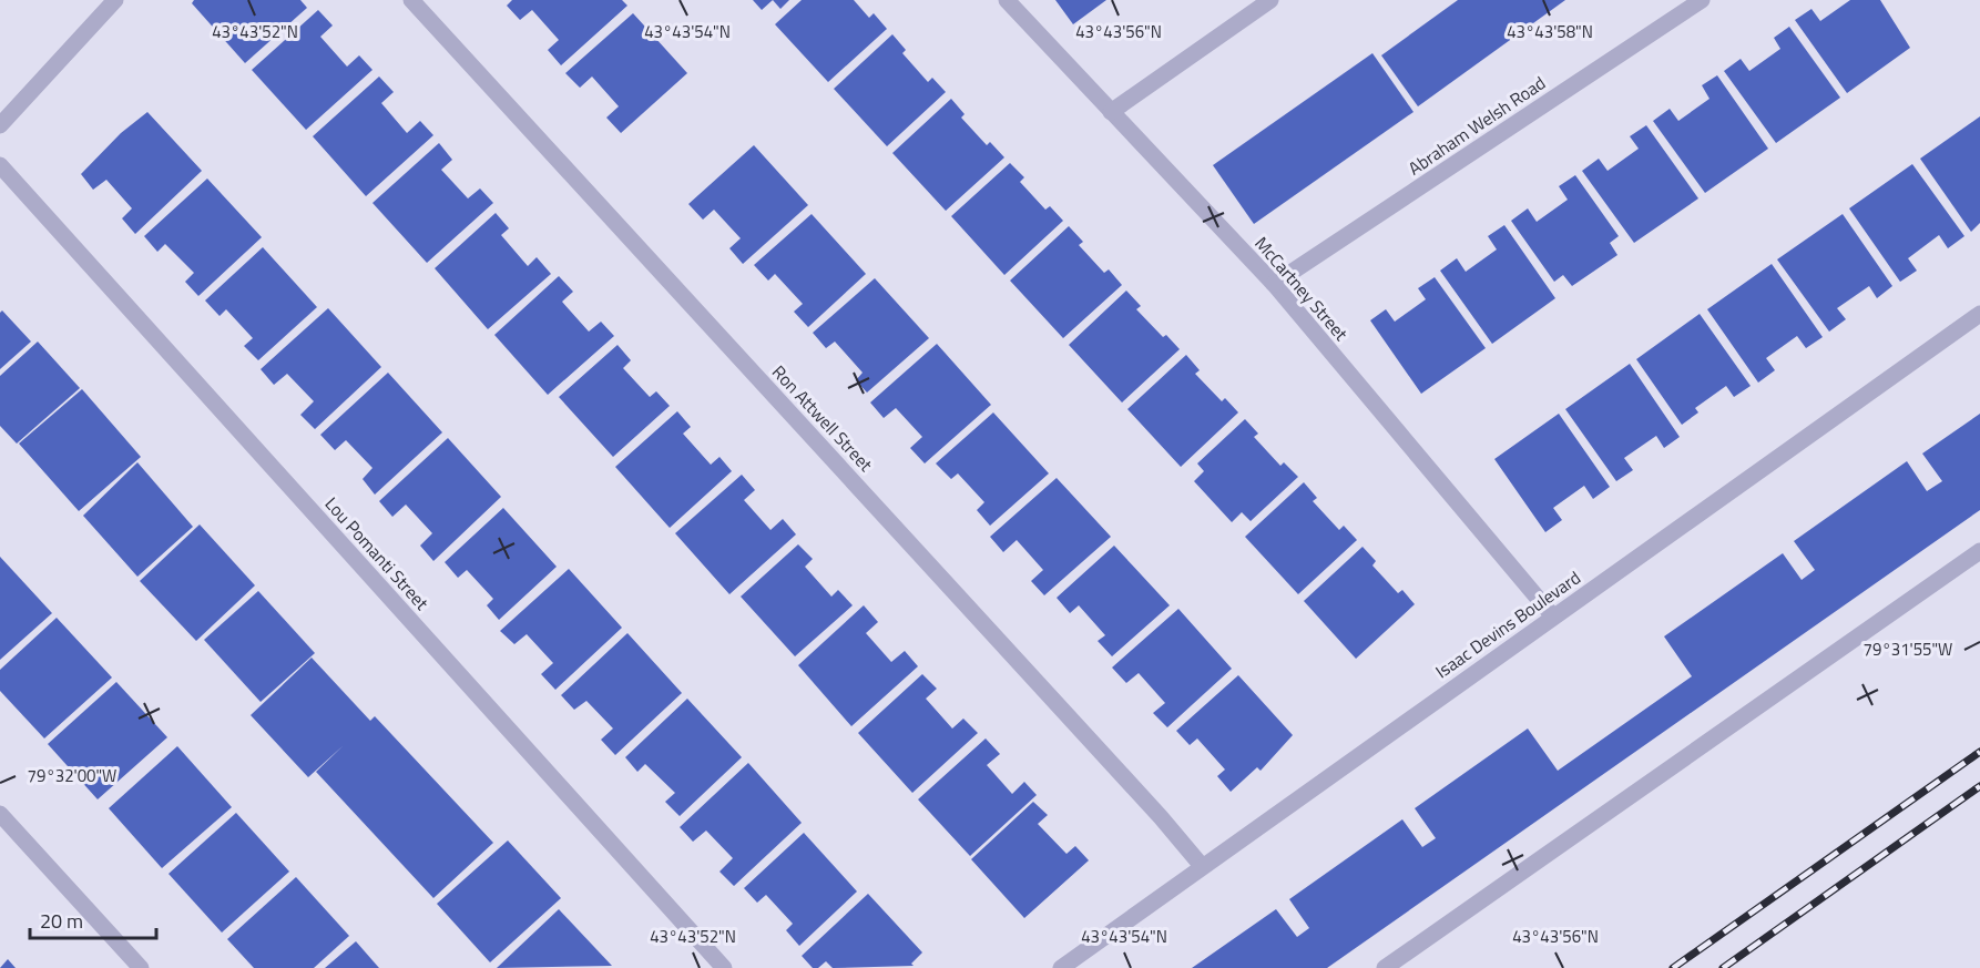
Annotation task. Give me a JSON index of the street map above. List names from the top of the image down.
{
  "streets": {
    "street": [
      "Abraham Welsh Road",
      "McCartney Street",
      "Ron Attwell Street",
      "Lou Pomanti Street",
      "Isaac Devins Boulevard"
    ]
  },
  "crossings": [
    ["Abraham Welsh Road", "McCartney Street"],
    ["McCartney Street", "Isaac Devins Boulevard"],
    ["Ron Attwell Street", "Isaac Devins Boulevard"]
  ],
  "scale_bar": "20 m",
  "coordinates": [
    "43°43'52\"N",
    "43°43'54\"N",
    "43°43'56\"N",
    "43°43'58\"N",
    "79°31'55\"W",
    "79°32'00\"W"
  ]
}
